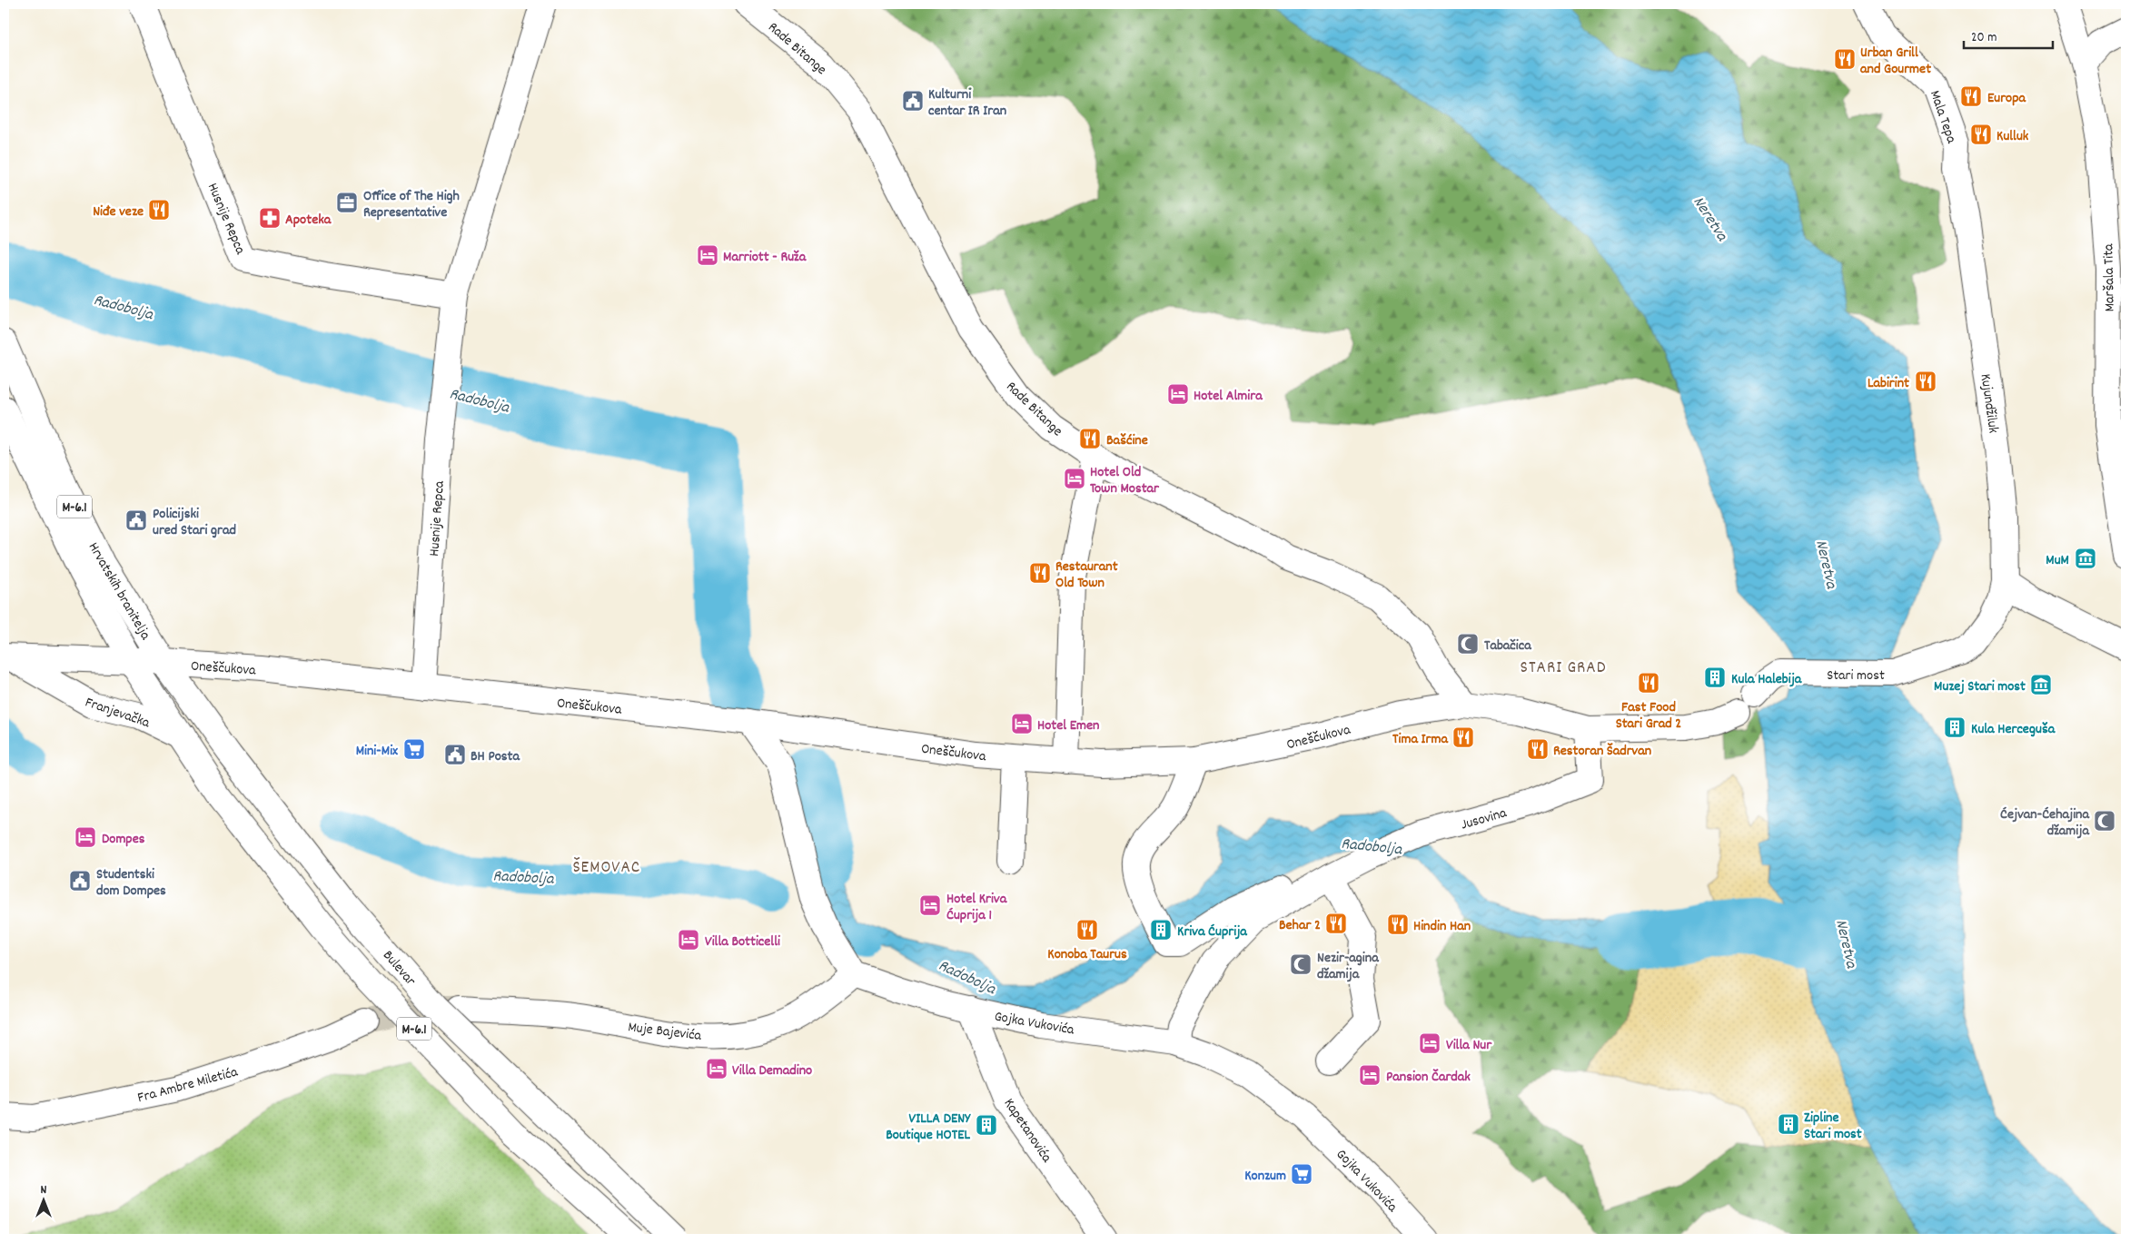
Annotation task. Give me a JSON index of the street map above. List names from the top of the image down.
{
  "streets": {
    "street": [
      "Rade Bitange",
      "Mala Tepa",
      "Husnije Repca",
      "Maršala Tita",
      "Kujundžiluk",
      "M-6.1",
      "Hrvatskih branitelja",
      "Oneščukova",
      "Stari most",
      "Franjevačka",
      "Jusovina",
      "Bulevar",
      "Gojka Vukovića",
      "Muje Bajevića",
      "Fra Ambre Miletića",
      "Kapetanovića"
    ]
  },
  "crossings": [
    ["Rade Bitange", "Oneščukova"],
    ["Mala Tepa", "Kujundžiluk"],
    ["Husnije Repca", "Oneščukova"],
    ["Kujundžiluk", "Stari most"],
    ["M-6.1", "Franjevačka"],
    ["Hrvatskih branitelja", "Oneščukova"],
    ["Hrvatskih branitelja", "Franjevačka"],
    ["Hrvatskih branitelja", "Bulevar"],
    ["Oneščukova", "Franjevačka"],
    ["Oneščukova", "Jusovina"],
    ["Oneščukova", "Bulevar"],
    ["Franjevačka", "Bulevar"],
    ["Jusovina", "Gojka Vukovića"],
    ["Gojka Vukovića", "Muje Bajevića"],
    ["Gojka Vukovića", "Kapetanovića"]
  ],
  "districts": ["STARI GRAD", "ŠEMOVAC"],
  "water": ["Neretva", "Radobolja"],
  "places": {
    "restaurant": [
      "Urban Grill and Gourmet",
      "Europa",
      "Kulluk",
      "Niđe veze",
      "Labirint",
      "Bašćine",
      "Restaurant Old Town",
      "Fast Food Stari Grad 2",
      "Tima Irma",
      "Restoran Šadrvan",
      "Behar 2",
      "Hindin Han",
      "Konoba Taurus"
    ],
    "public building": [
      "Kulturni centar IR Iran",
      "Policijski ured Stari grad",
      "BH Posta",
      "Studentski dom Dompes"
    ],
    "office": ["Office of The High Representative"],
    "pharmacy": ["Apoteka"],
    "hotel": [
      "Marriott - Ruža",
      "Hotel Almira",
      "Hotel Old Town Mostar",
      "Hotel Emen",
      "Dompes",
      "Hotel Kriva Ćuprija 1",
      "Villa Botticelli",
      "Villa Nur",
      "Villa Demadino",
      "Pansion Čardak"
    ],
    "museum": ["MuM", "Muzej Stari most"],
    "mosque": ["Tabačica", "Ćejvan-Ćehajina džamija", "Nezir-agina džamija"],
    "building": [
      "Kula Halebija",
      "Kula Herceguša",
      "Kriva Ćuprija",
      "Zipline Stari most",
      "VILLA DENY Boutique HOTEL"
    ],
    "supermarket": ["Mini-Mix", "Konzum"]
  },
  "scale_bar": "20 m",
  "north": "top"
}
